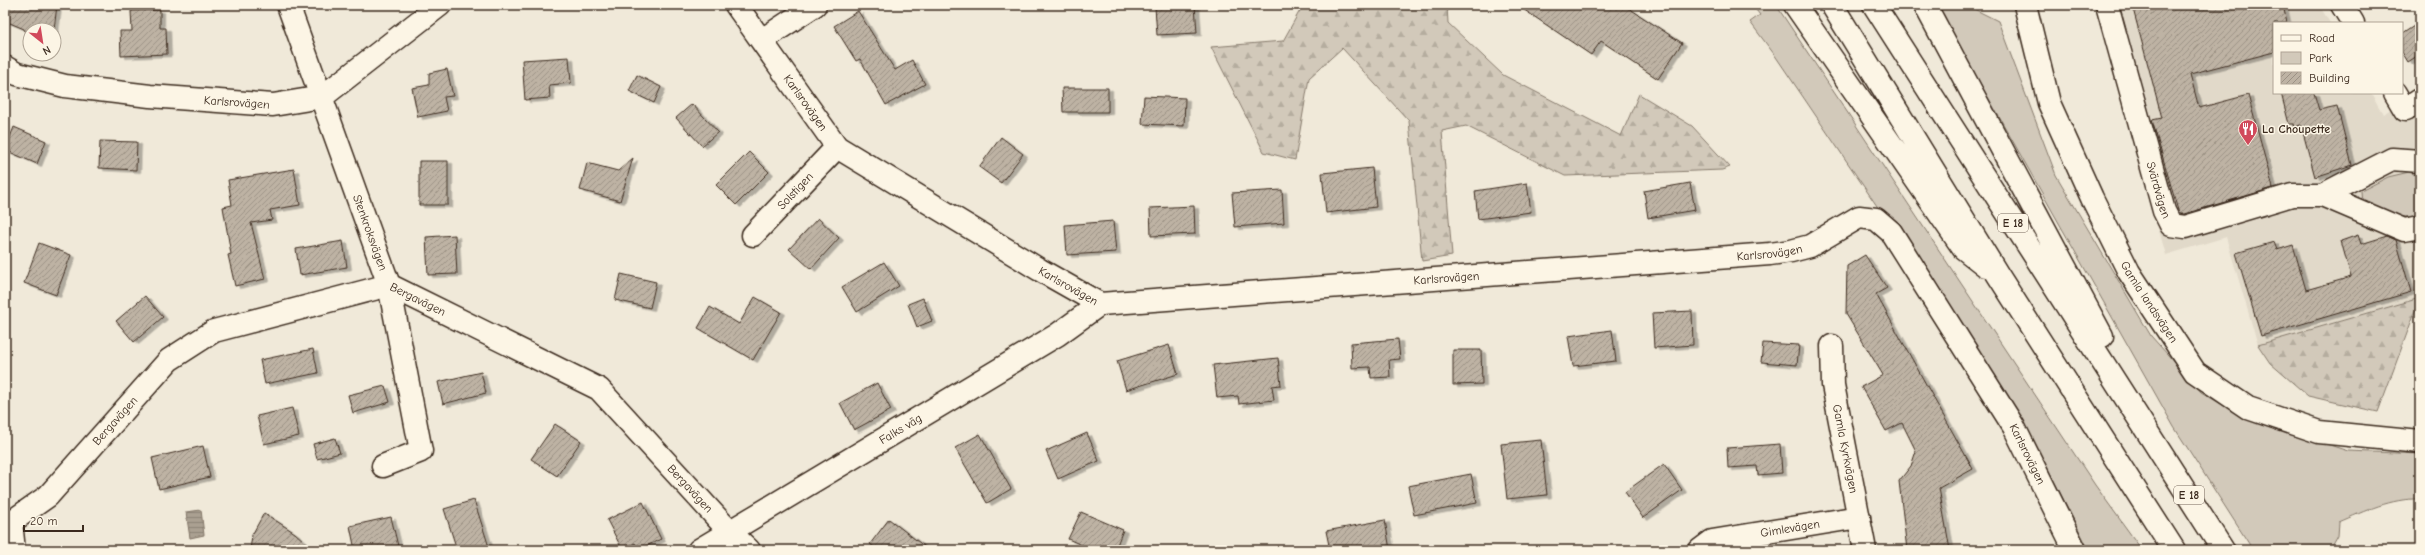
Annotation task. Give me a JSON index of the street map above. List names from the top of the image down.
{
  "streets": {
    "main road": [
      "Karlsrovägen",
      "Svärdvägen",
      "Solstigen",
      "E 18",
      "Stenkroksvägen",
      "Bergavägen",
      "Gamla landsvägen",
      "Falks väg",
      "Gamla Kyrkvägen",
      "Gimlevägen"
    ]
  },
  "crossings": [
    ["Karlsrovägen", "Solstigen"],
    ["Karlsrovägen", "Stenkroksvägen"],
    ["Karlsrovägen", "Falks väg"],
    ["Stenkroksvägen", "Bergavägen"],
    ["Bergavägen", "Falks väg"],
    ["Gamla Kyrkvägen", "Gimlevägen"]
  ],
  "places": {
    "restaurant": ["La Choupette"]
  },
  "legend": ["Road", "Park", "Building"],
  "scale_bar": "20 m",
  "north": "bottom right"
}
